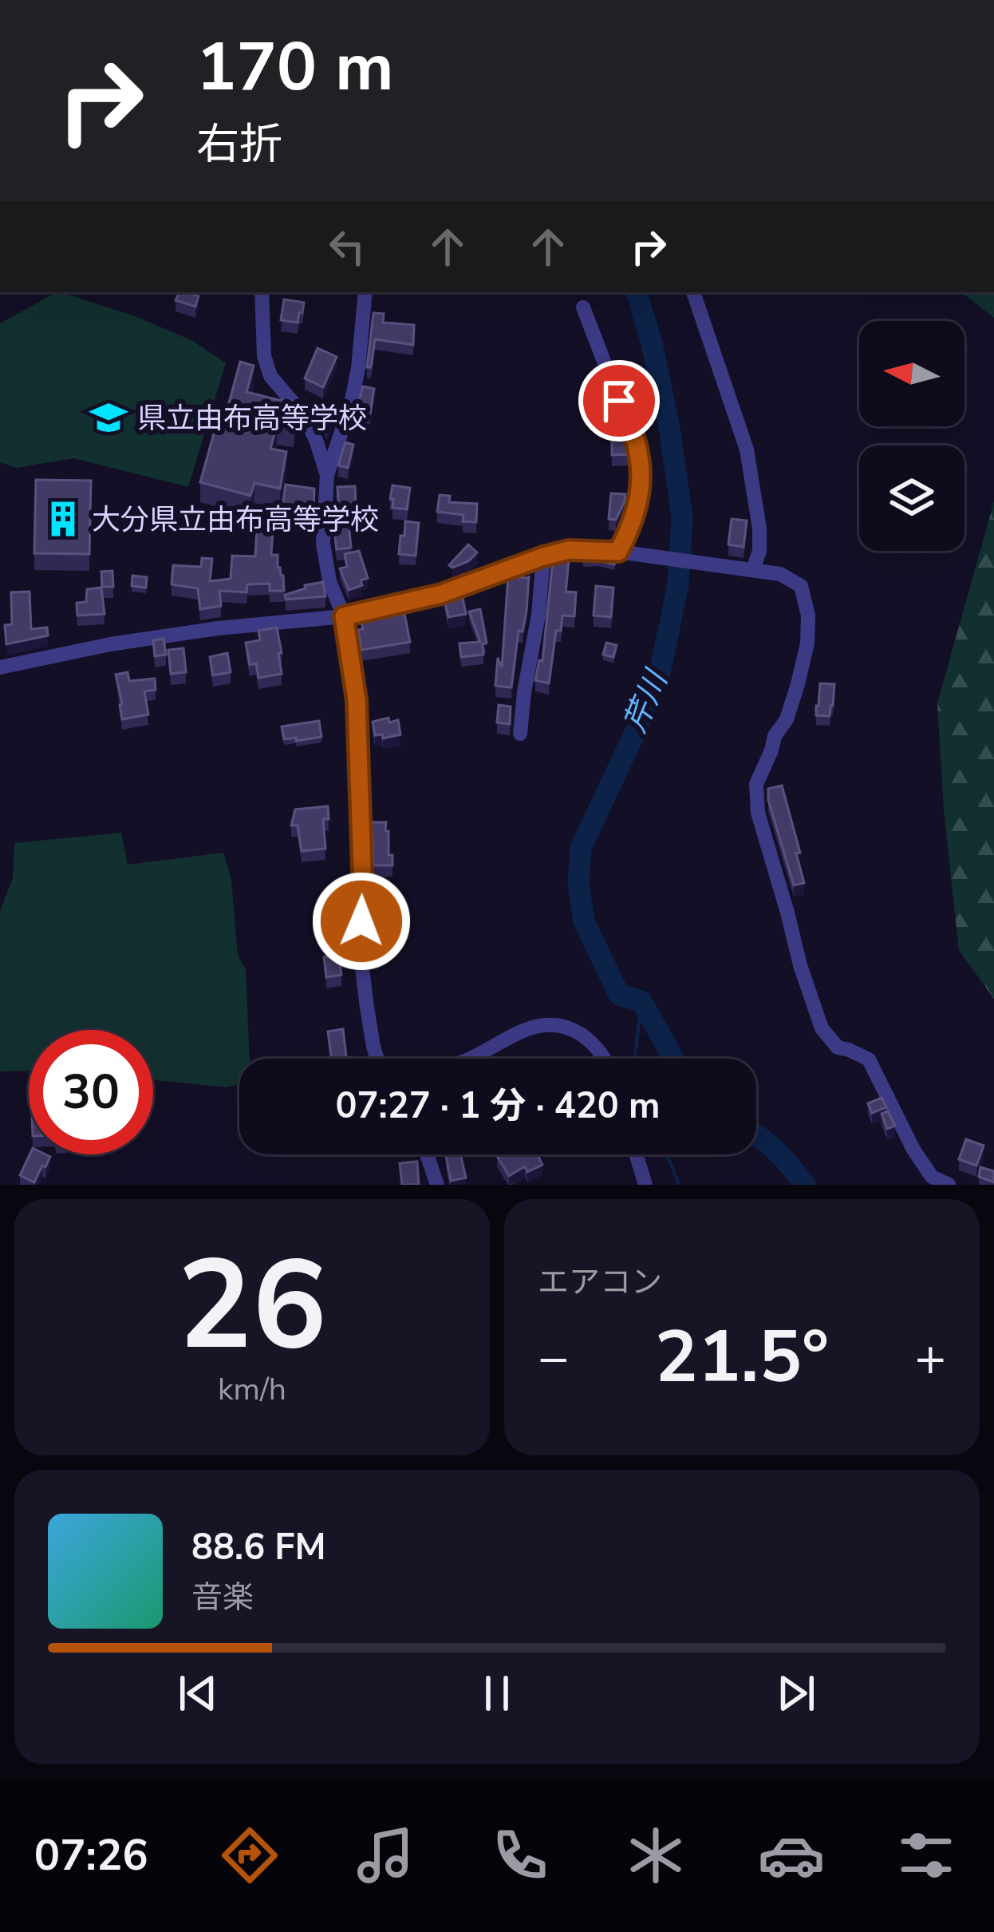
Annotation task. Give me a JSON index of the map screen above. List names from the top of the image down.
{
  "water": ["芹川"],
  "places": {
    "school or university": ["県立由布高等学校"],
    "building": ["大分県立由布高等学校"]
  },
  "north": "left",
  "page": {
    "turn": ["170 m", "右折"],
    "limit": "30",
    "trip": "07:27 · 1 分 · 420 m",
    "tile": [
      ["26", "km/h"],
      "エアコン"
    ],
    "heat": ["−", "21.5°", "+"],
    "song": ["88.6 FM", "音楽"],
    "tabs": "07:26"
  }
}
